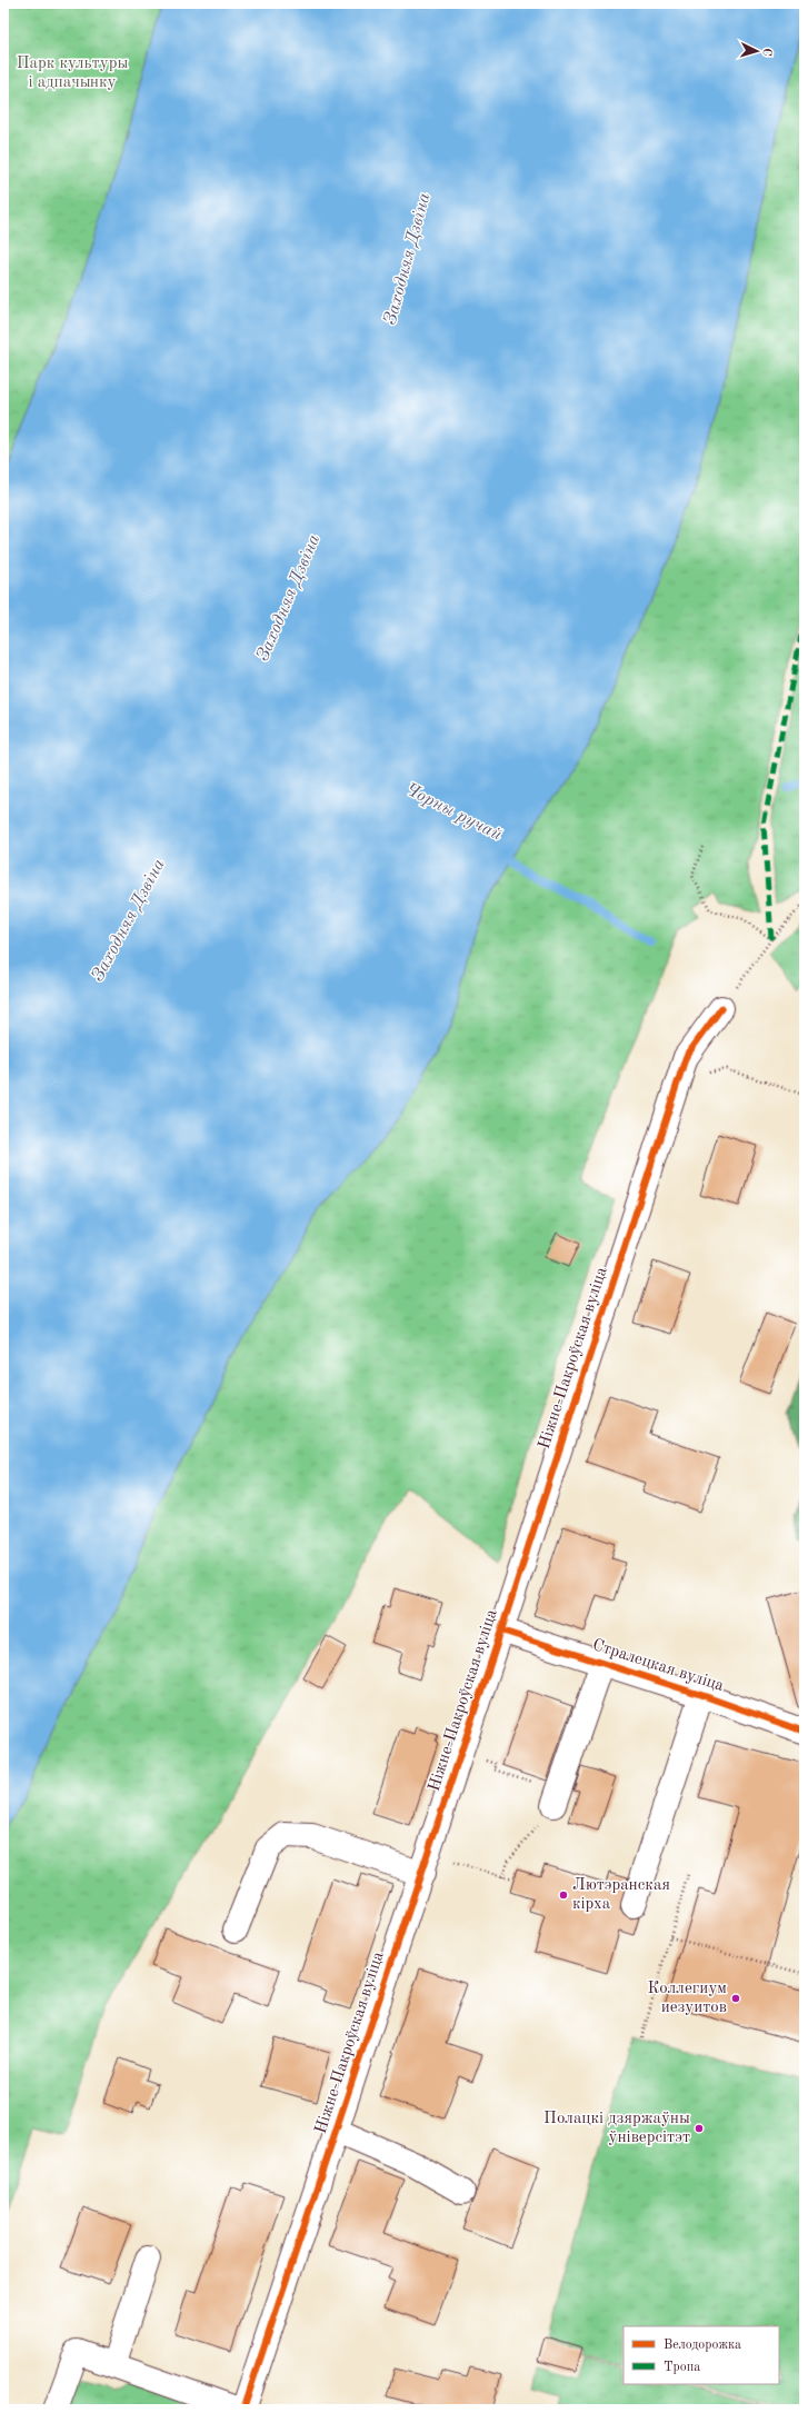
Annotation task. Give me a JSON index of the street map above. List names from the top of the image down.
{
  "streets": {
    "street": ["Ніжне-Пакроўская вуліца", "Стралецкая вуліца"]
  },
  "crossings": [
    ["Ніжне-Пакроўская вуліца", "Стралецкая вуліца"]
  ],
  "water": ["Заходняя Дзвіна", "Чорны ручай"],
  "parks": ["Парк культуры і адпачынку"],
  "places": ["Лютэранская кірха", "Коллегиум иезуитов", "Полацкі дзяржаўны ўніверсітэт"],
  "legend": ["Велодорожка", "Тропа"],
  "north": "right"
}
